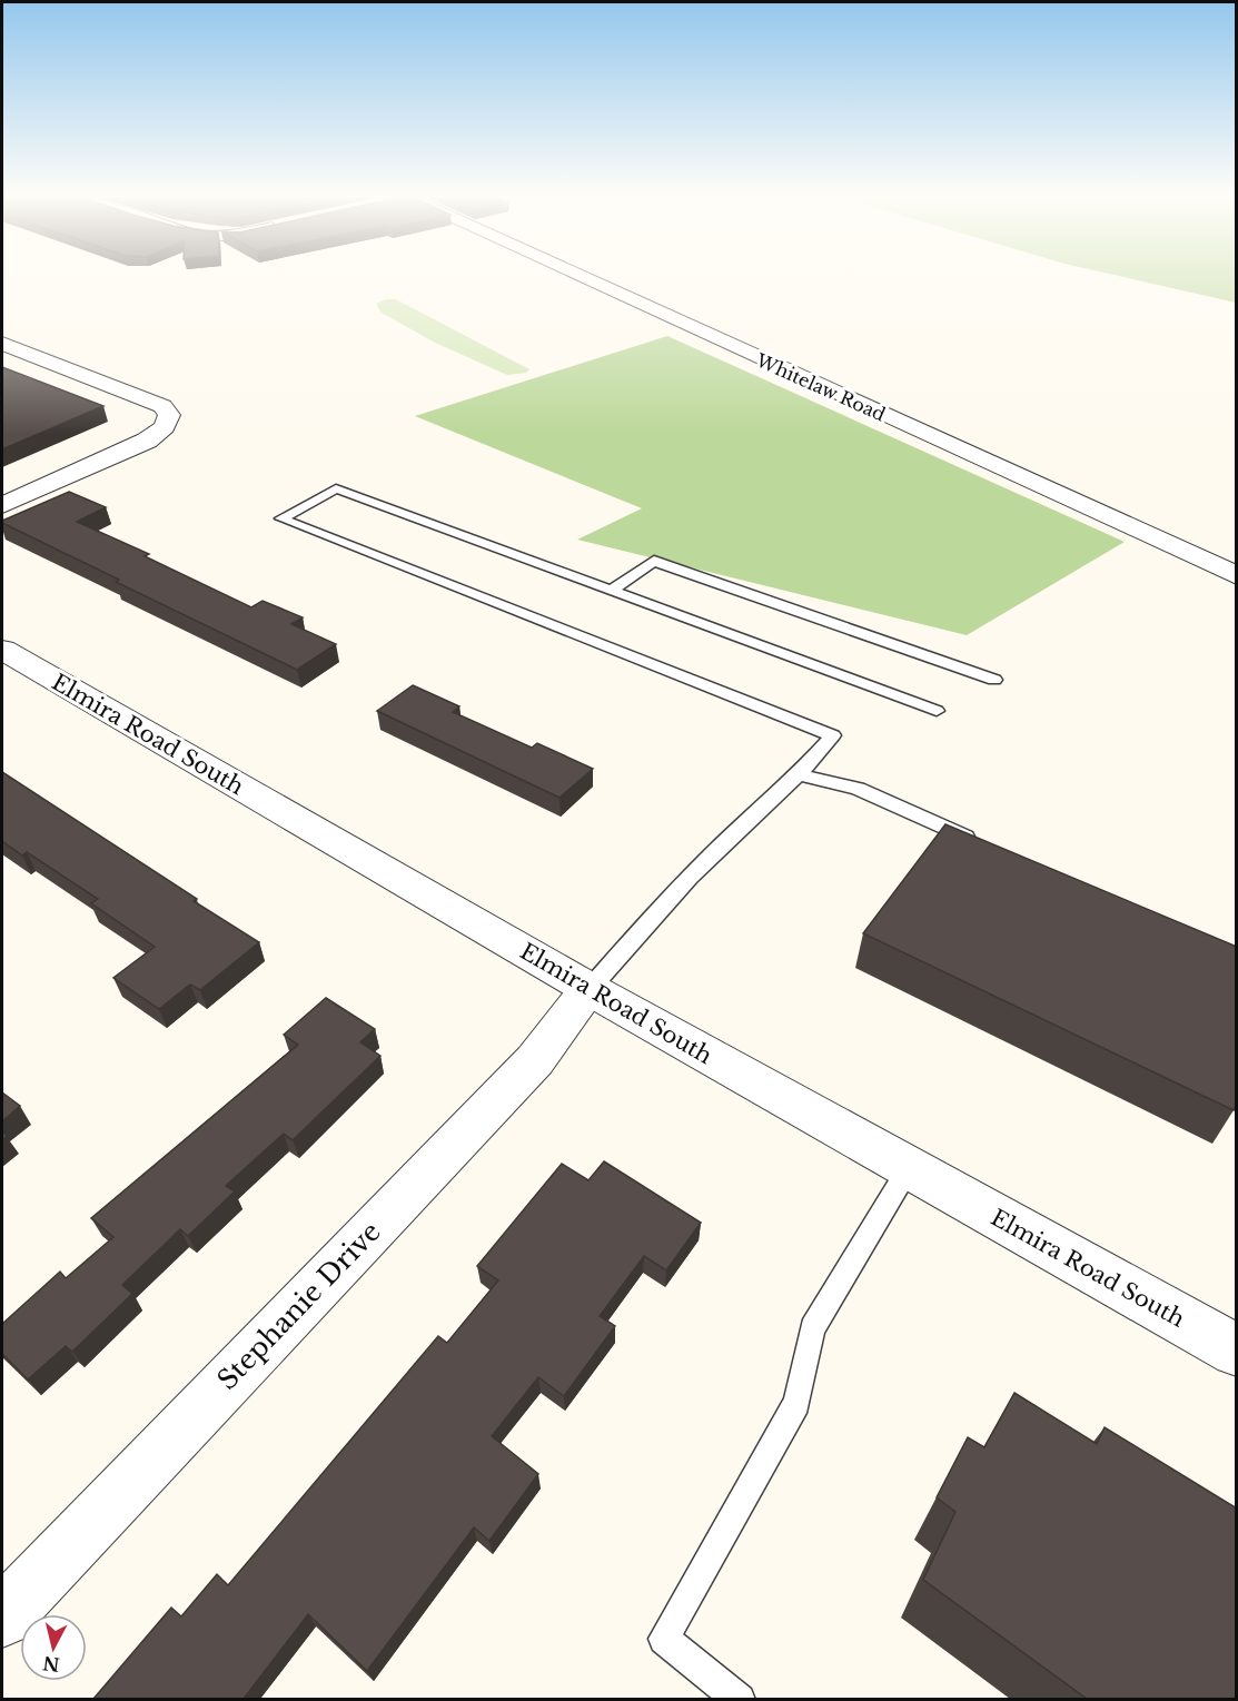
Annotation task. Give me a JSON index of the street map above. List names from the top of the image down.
{
  "streets": {
    "street": ["Whitelaw Road", "Elmira Road South", "Stephanie Drive"]
  },
  "crossings": [
    ["Elmira Road South", "Stephanie Drive"]
  ],
  "north": "bottom"
}
